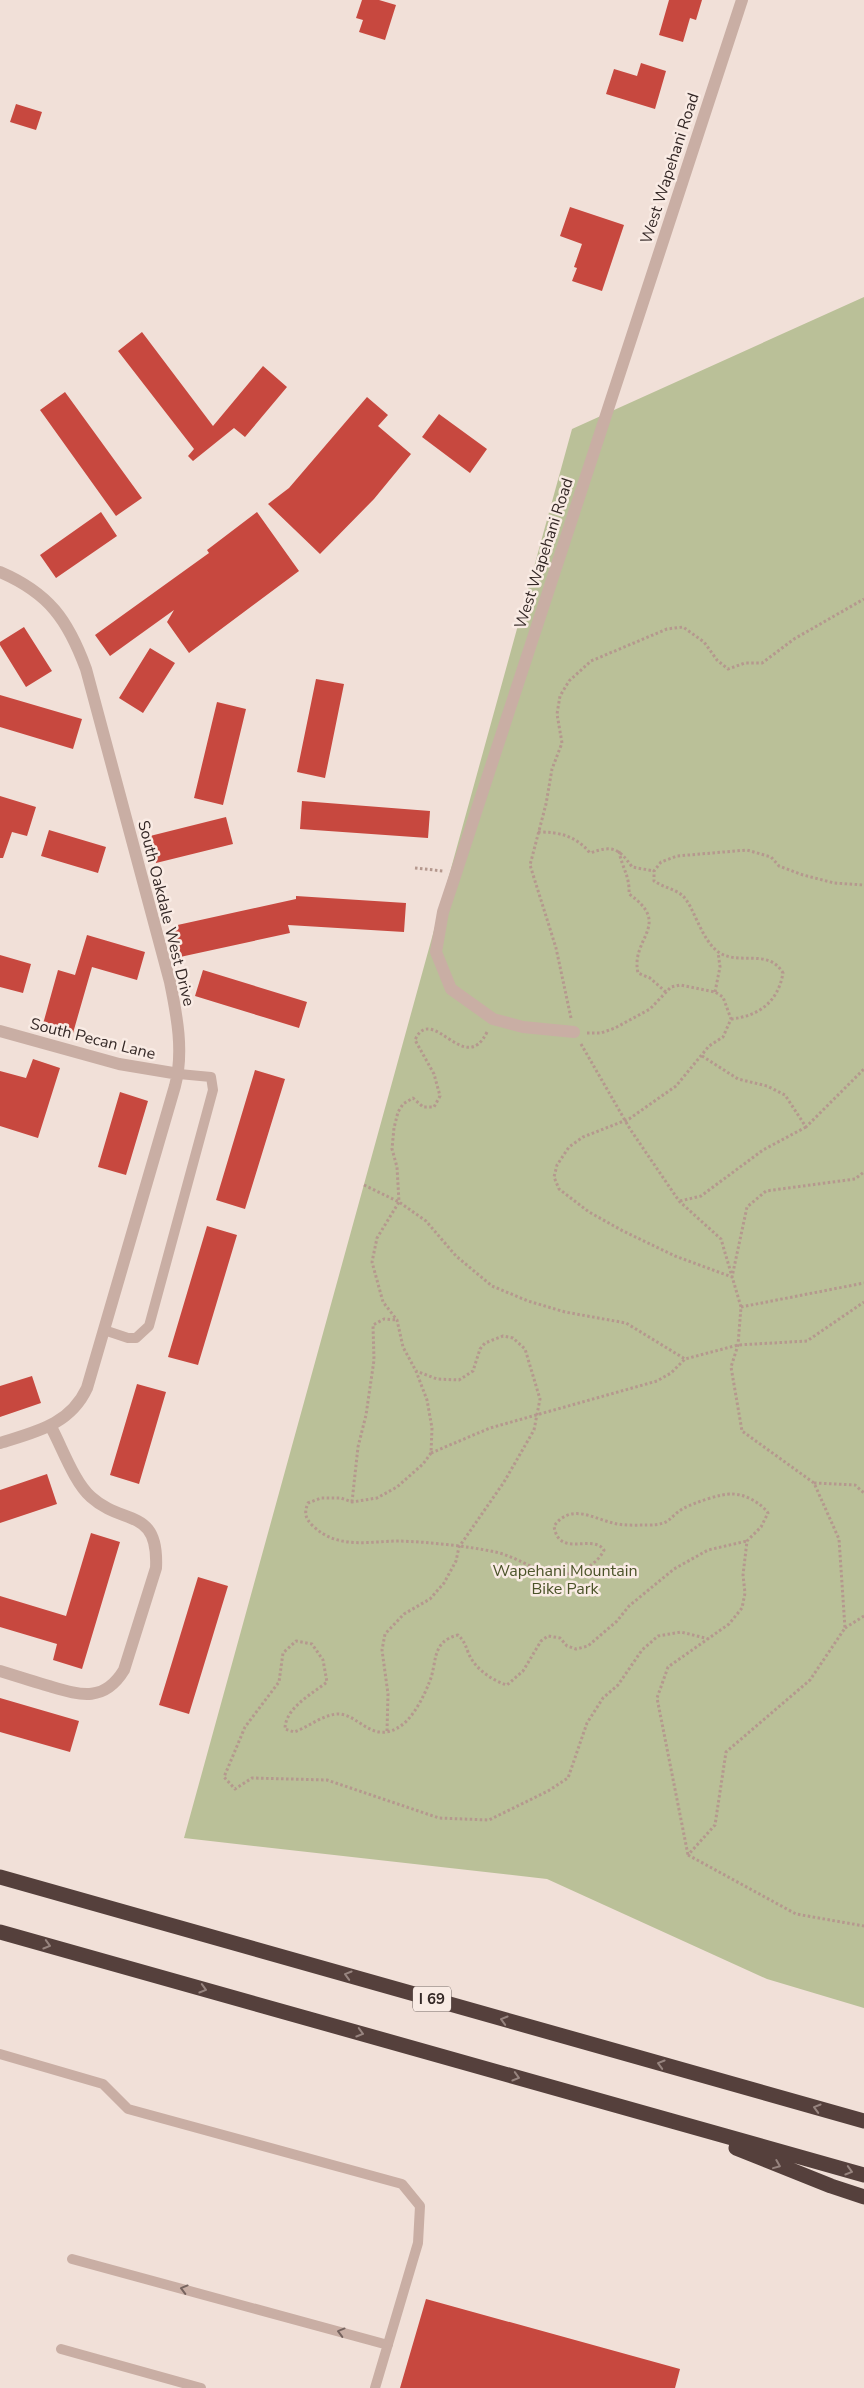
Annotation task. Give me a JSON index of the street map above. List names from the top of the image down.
{
  "streets": {
    "highway": ["I 69"],
    "street": ["West Wapehani Road", "South Oakdale West Drive", "South Pecan Lane"]
  },
  "crossings": [
    ["South Oakdale West Drive", "South Pecan Lane"]
  ],
  "parks": ["Wapehani Mountain Bike Park"]
}
